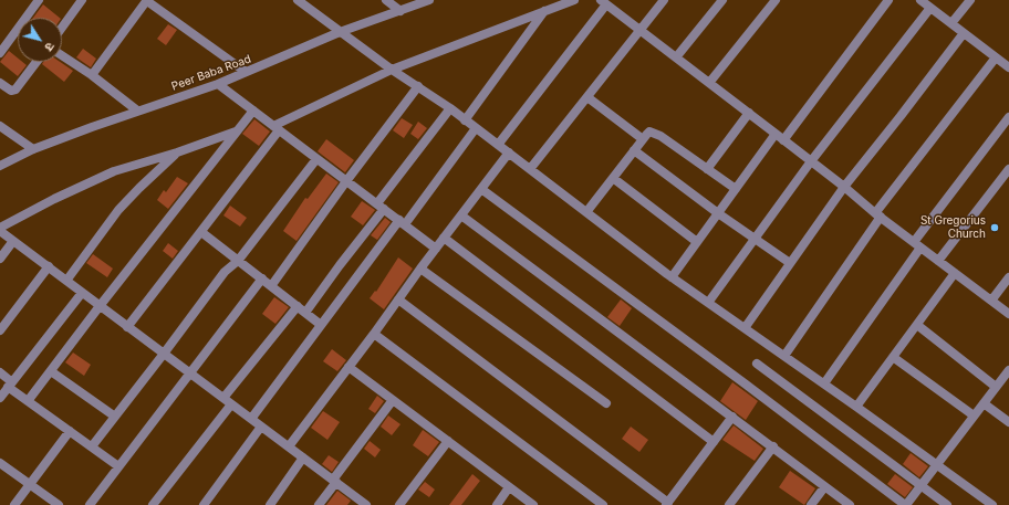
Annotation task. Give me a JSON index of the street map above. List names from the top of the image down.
{
  "streets": {
    "street": ["Peer Baba Road"]
  },
  "places": ["St Gregorius Church"],
  "north": "bottom right"
}
